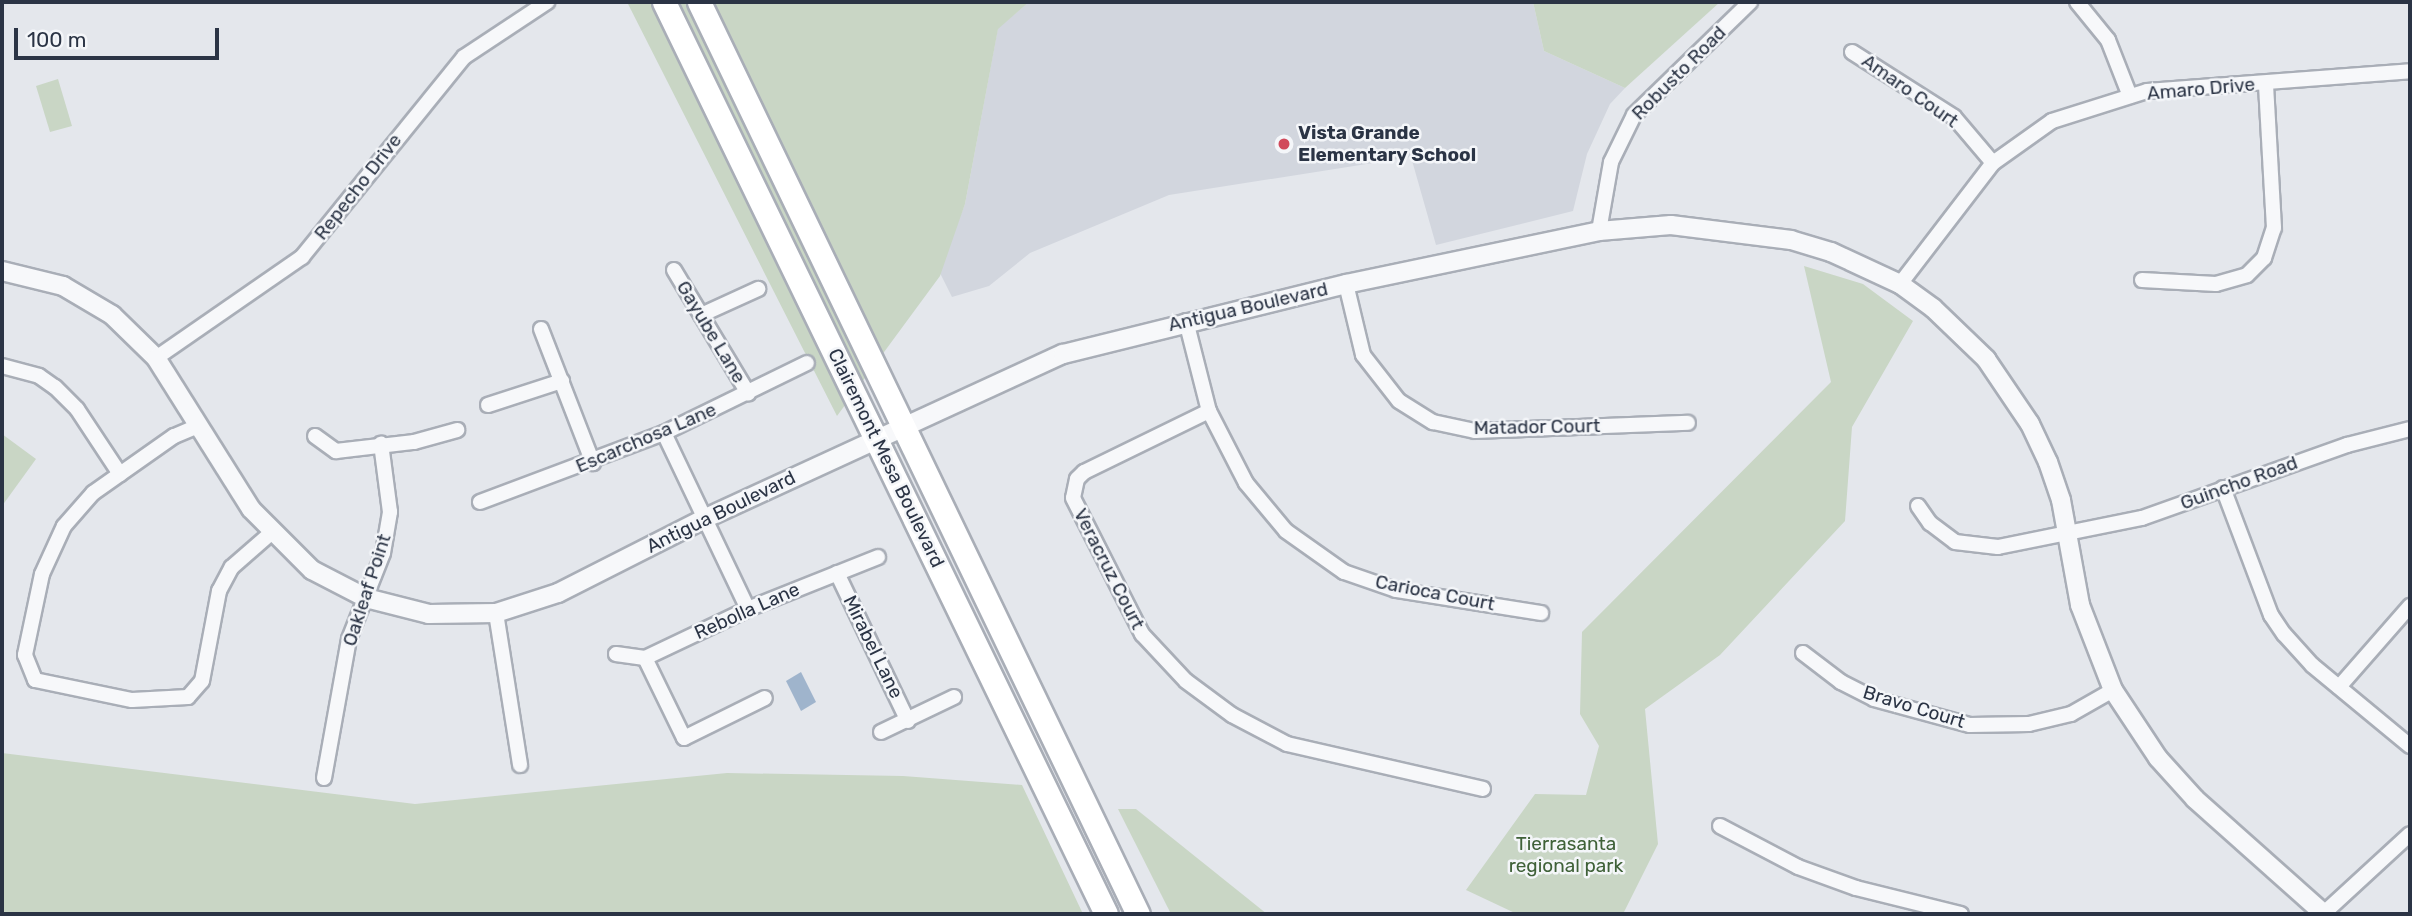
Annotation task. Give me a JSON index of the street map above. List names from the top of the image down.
{
  "streets": {
    "main road": ["Clairemont Mesa Boulevard"],
    "street": [
      "Robusto Road",
      "Amaro Drive",
      "Amaro Court",
      "Repecho Drive",
      "Antigua Boulevard",
      "Gayube Lane",
      "Matador Court",
      "Escarchosa Lane",
      "Guincho Road",
      "Veracruz Court",
      "Oakleaf Point",
      "Carioca Court",
      "Rebolla Lane",
      "Mirabel Lane",
      "Bravo Court"
    ]
  },
  "crossings": [
    ["Robusto Road", "Antigua Boulevard"],
    ["Amaro Drive", "Amaro Court"],
    ["Amaro Drive", "Antigua Boulevard"],
    ["Repecho Drive", "Antigua Boulevard"],
    ["Antigua Boulevard", "Matador Court"],
    ["Antigua Boulevard", "Clairemont Mesa Boulevard"],
    ["Antigua Boulevard", "Guincho Road"],
    ["Antigua Boulevard", "Oakleaf Point"],
    ["Antigua Boulevard", "Carioca Court"],
    ["Antigua Boulevard", "Bravo Court"],
    ["Gayube Lane", "Escarchosa Lane"],
    ["Veracruz Court", "Carioca Court"],
    ["Rebolla Lane", "Mirabel Lane"]
  ],
  "parks": ["Tierrasanta regional park"],
  "places": ["Vista Grande Elementary School"],
  "scale_bar": "100 m"
}
